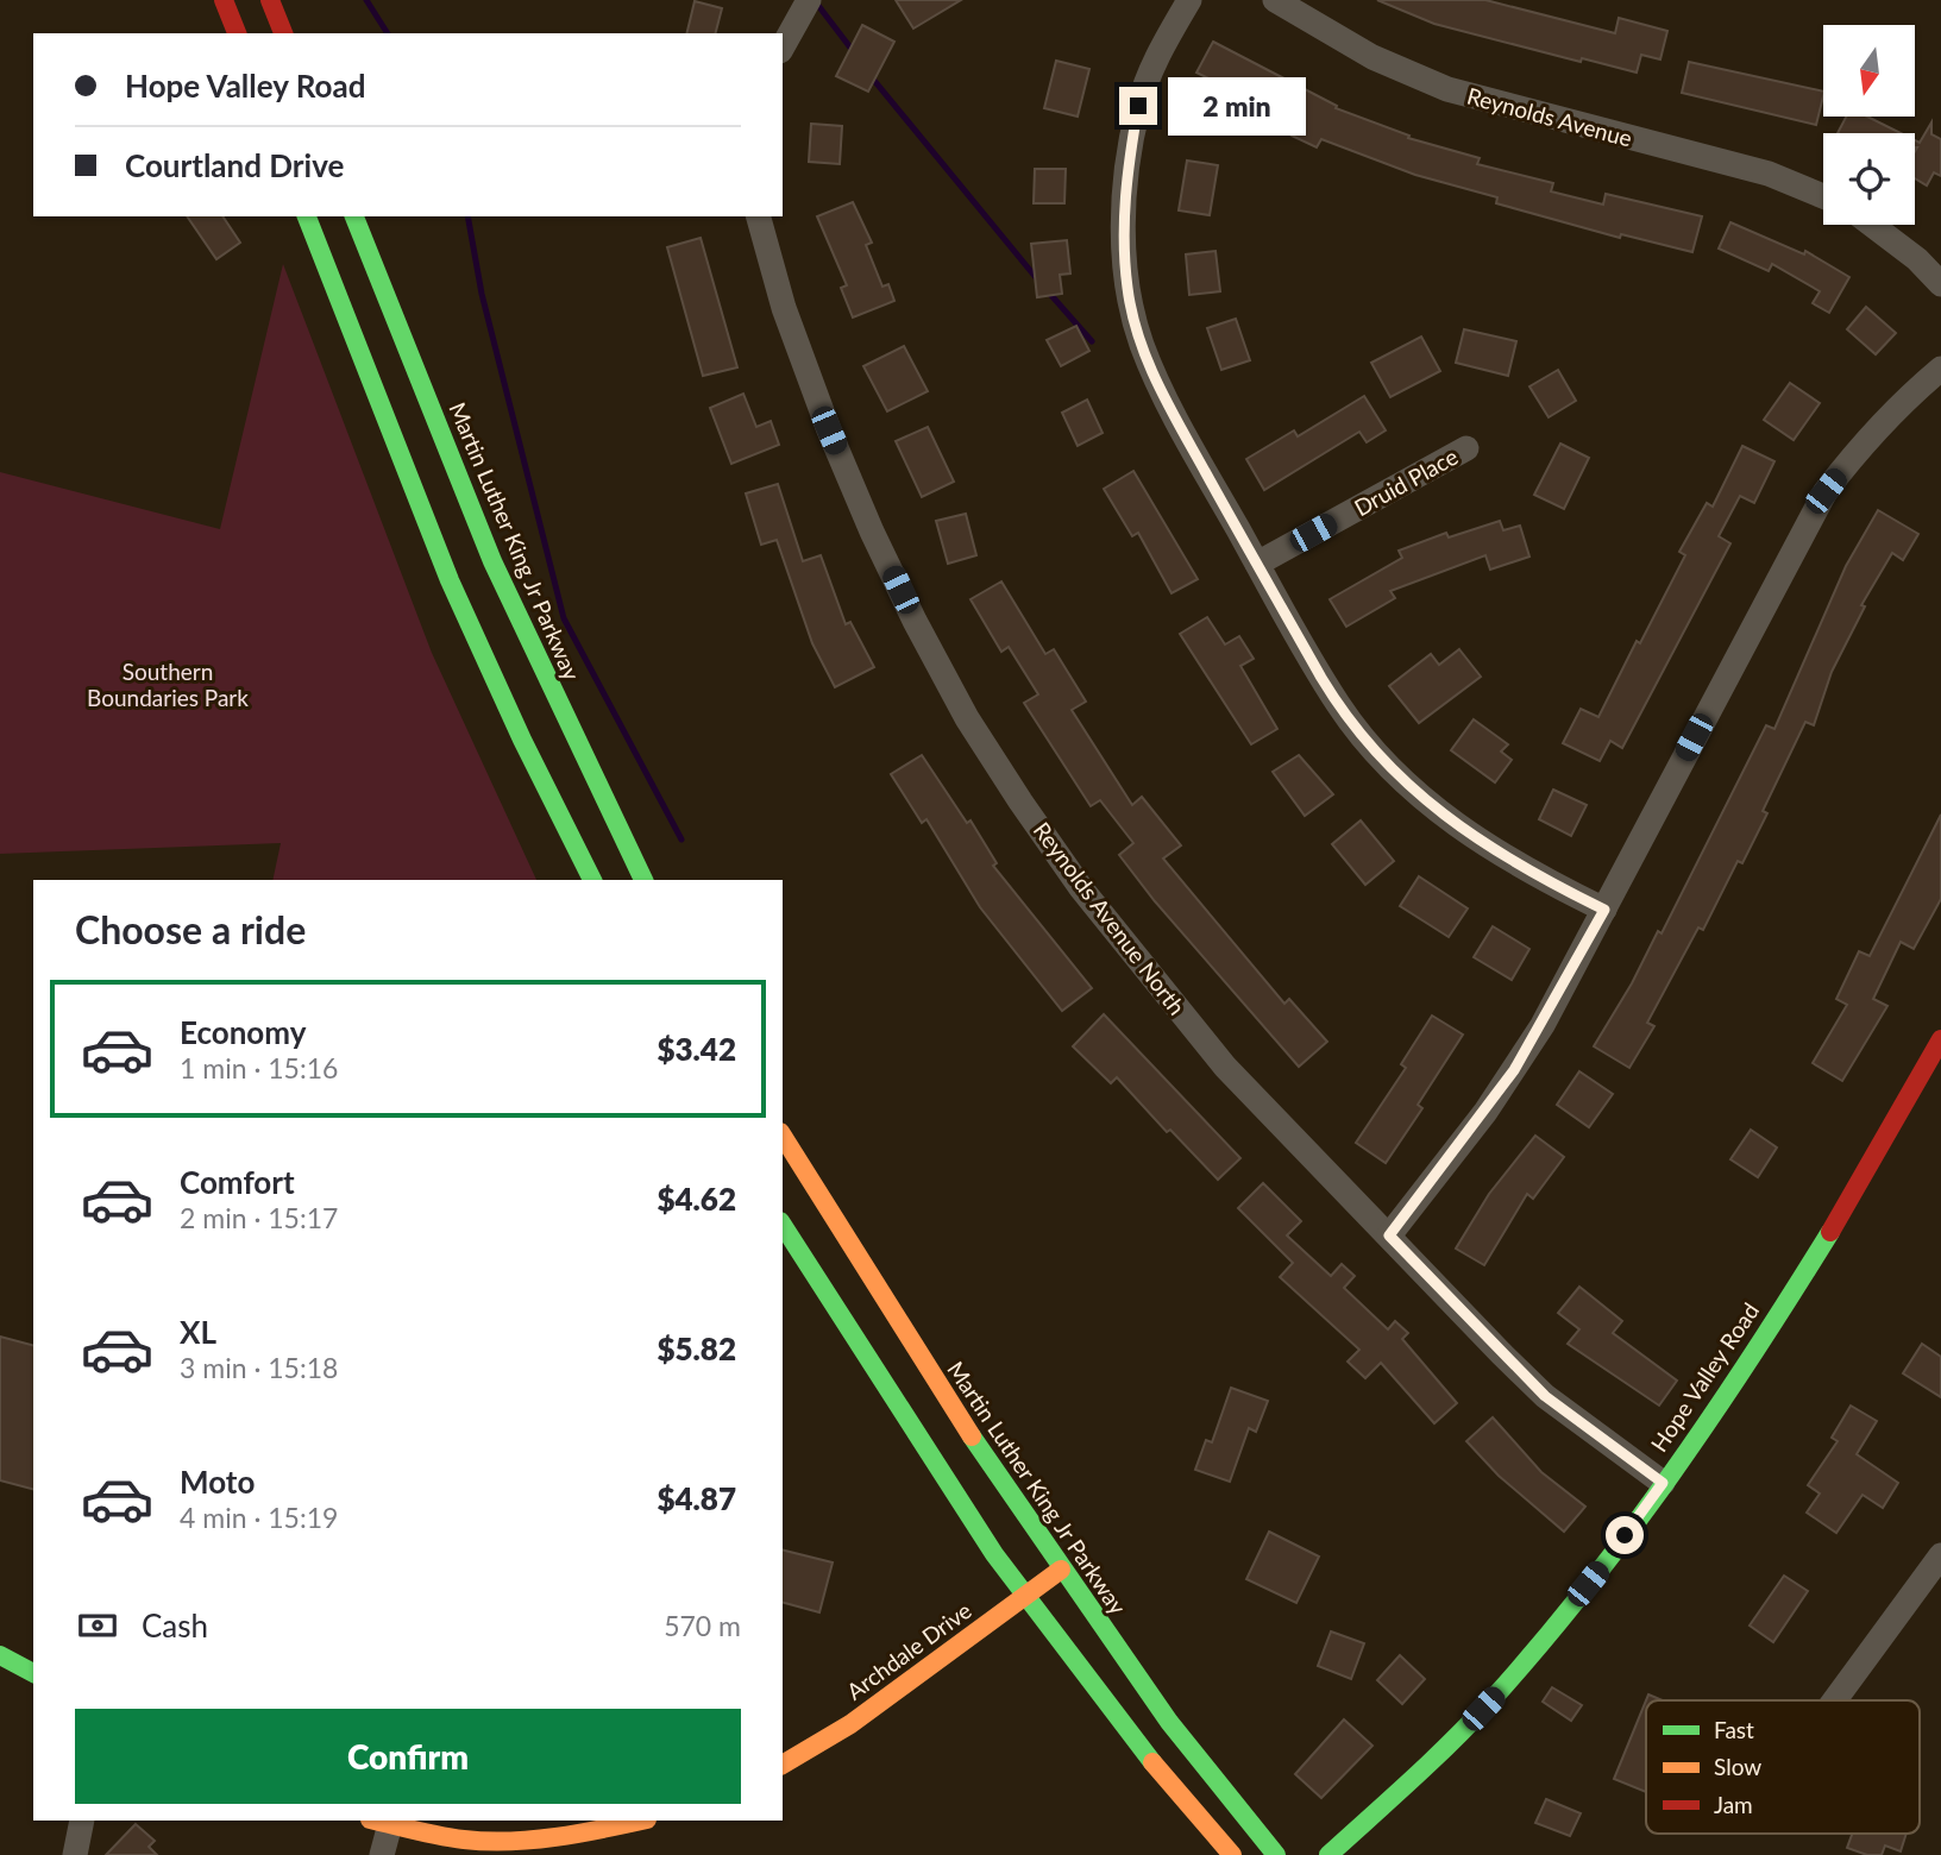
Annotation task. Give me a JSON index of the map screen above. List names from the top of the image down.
{
  "streets": {
    "main road": ["Martin Luther King Jr Parkway", "Hope Valley Road", "Archdale Drive"],
    "street": ["Reynolds Avenue", "Druid Place", "Reynolds Avenue North"]
  },
  "crossings": [
    ["Martin Luther King Jr Parkway", "Archdale Drive"],
    ["Reynolds Avenue North", "Hope Valley Road"]
  ],
  "parks": ["Southern Boundaries Park"],
  "legend": ["Fast", "Slow", "Jam"],
  "north": "bottom",
  "page": {
    "banner": ["Hope Valley Road", "Courtland Drive"],
    "bubble": "2 min",
    "heading": "Choose a ride",
    "list": [
      {
        "name": "Economy",
        "note": "1 min · 15:16",
        "value": "$3.42"
      },
      {
        "name": "Comfort",
        "note": "2 min · 15:17",
        "value": "$4.62"
      },
      {
        "name": "XL",
        "note": "3 min · 15:18",
        "value": "$5.82"
      },
      {
        "name": "Moto",
        "note": "4 min · 15:19",
        "value": "$4.87"
      }
    ],
    "pay": ["Cash", "570 m"],
    "buttons": "Confirm"
  }
}
